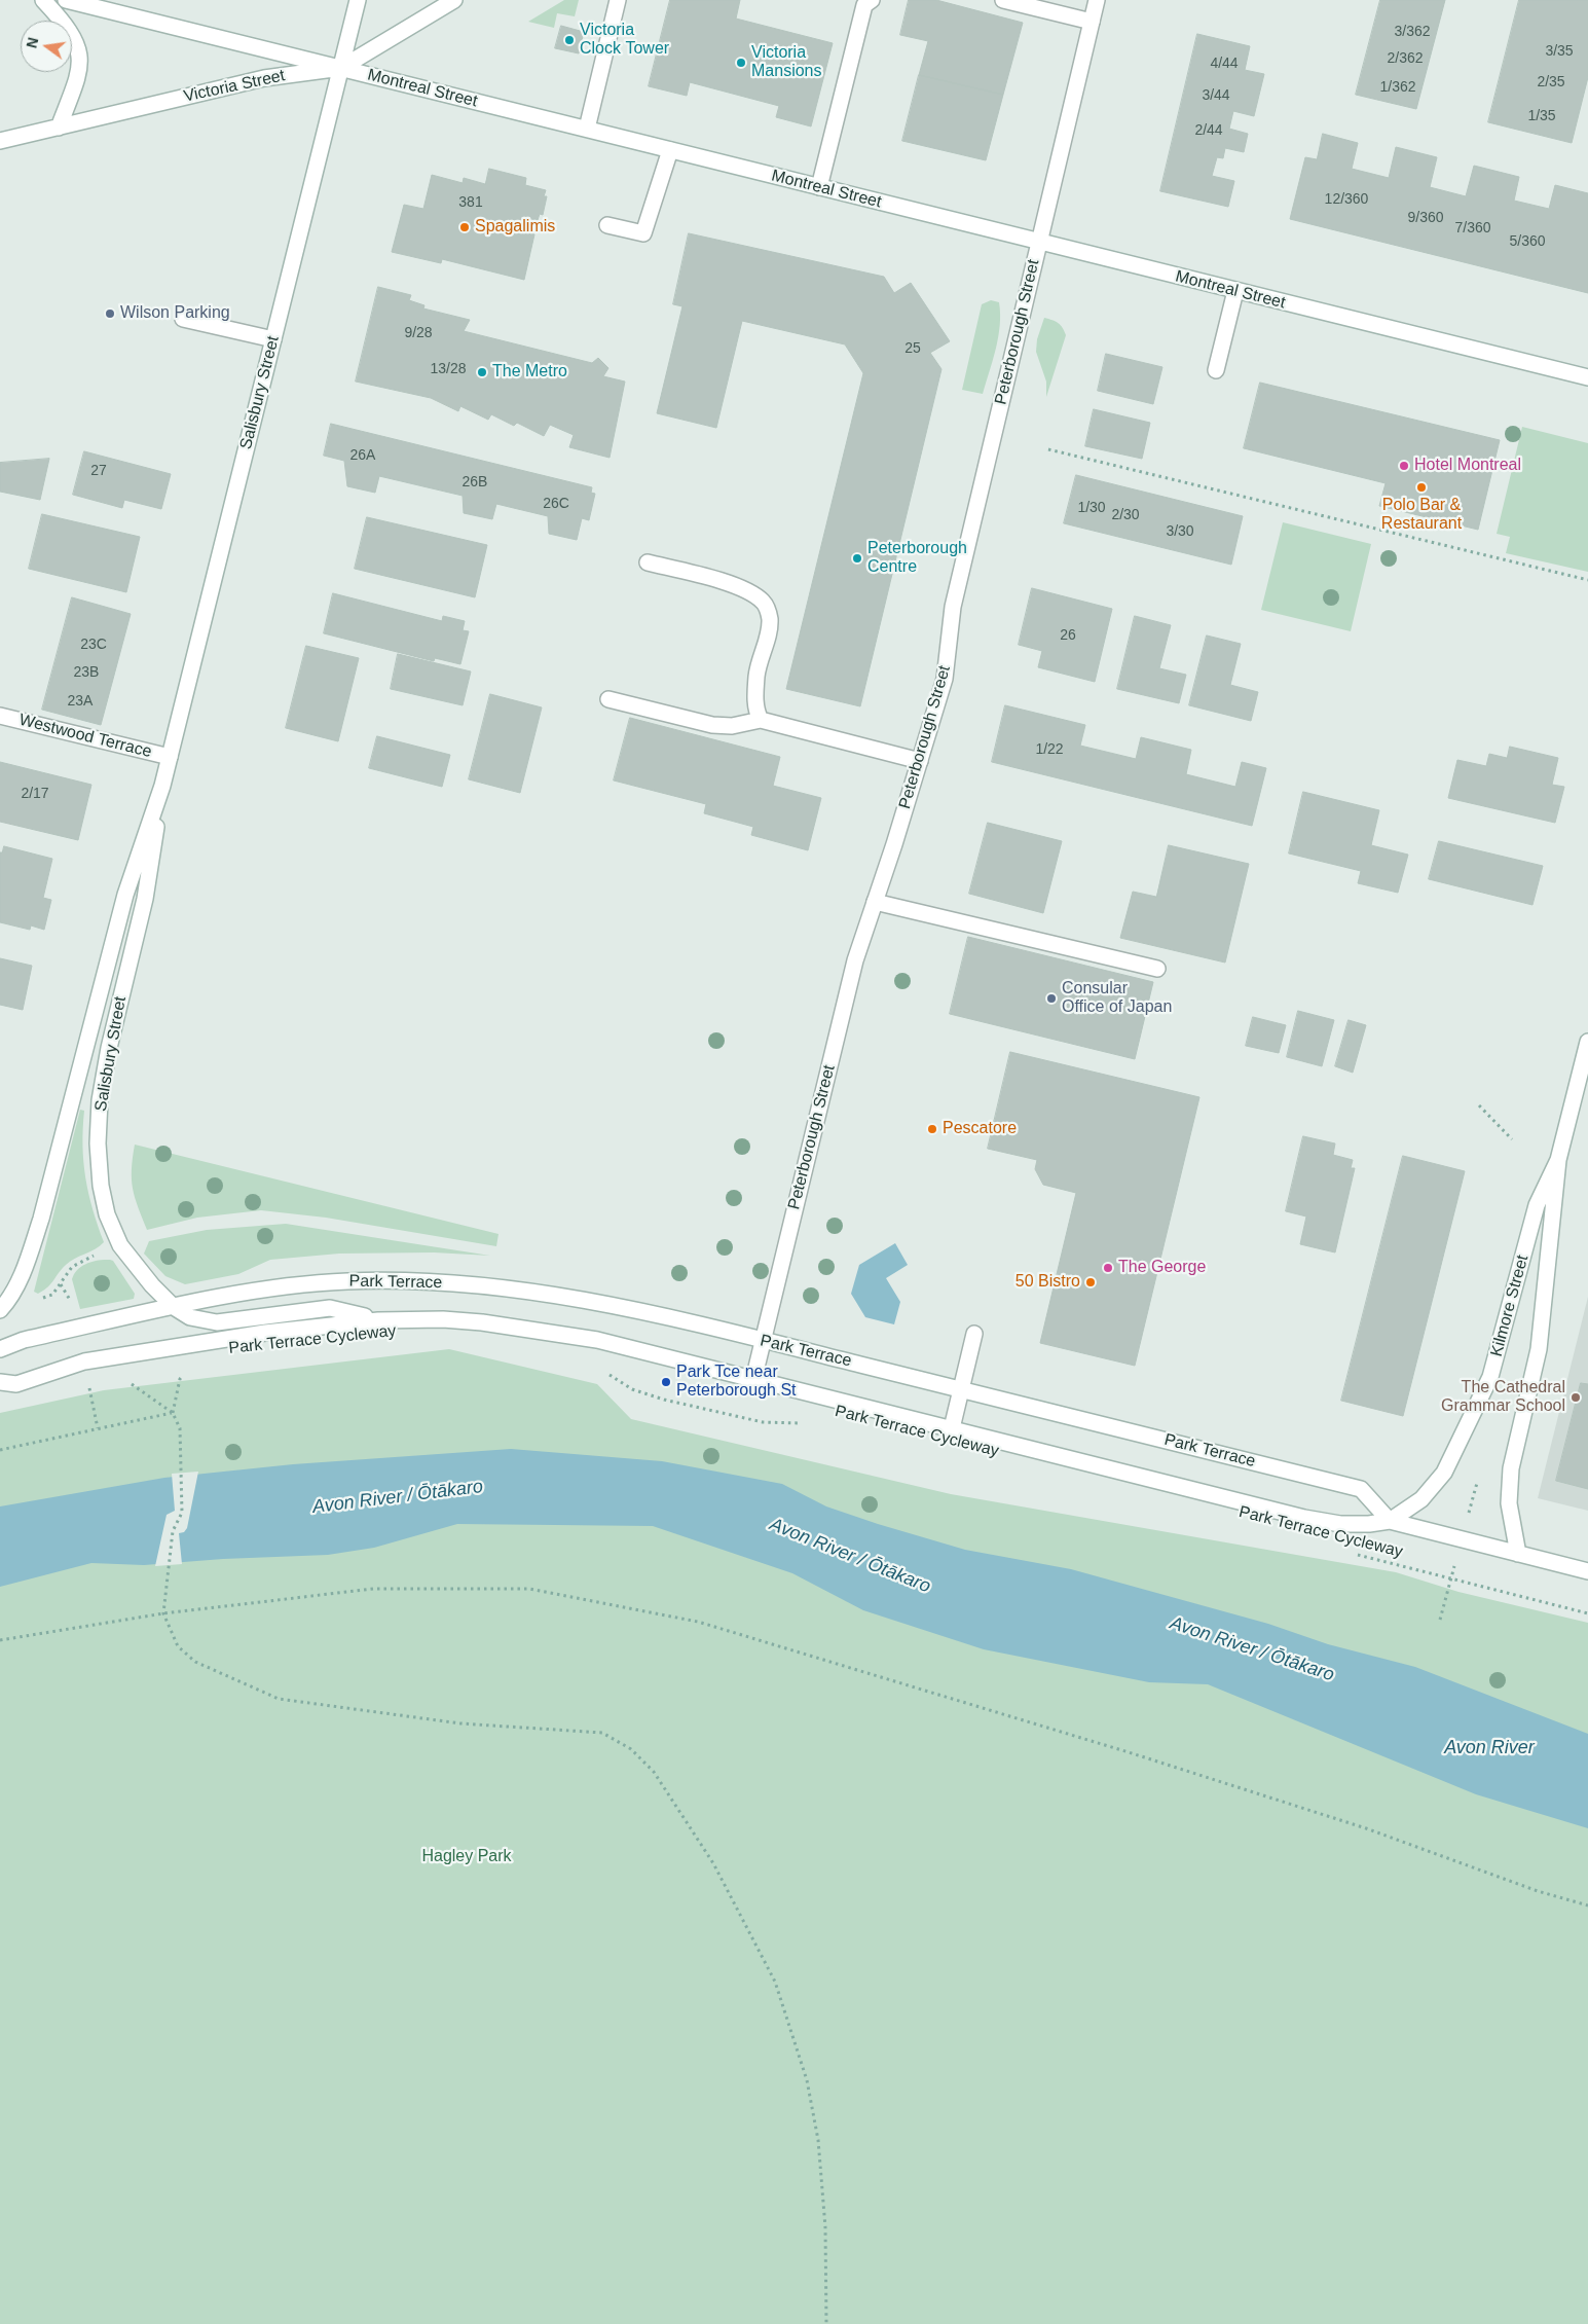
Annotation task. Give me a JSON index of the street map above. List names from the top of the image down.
{
  "streets": {
    "street": [
      "Victoria Street",
      "Montreal Street",
      "Peterborough Street",
      "Salisbury Street",
      "Westwood Terrace",
      "Park Terrace",
      "Kilmore Street"
    ],
    "path": ["Park Terrace Cycleway"]
  },
  "crossings": [
    ["Victoria Street", "Montreal Street"],
    ["Victoria Street", "Salisbury Street"],
    ["Montreal Street", "Peterborough Street"],
    ["Montreal Street", "Salisbury Street"],
    ["Peterborough Street", "Park Terrace"],
    ["Salisbury Street", "Westwood Terrace"],
    ["Salisbury Street", "Park Terrace"],
    ["Park Terrace", "Kilmore Street"]
  ],
  "water": ["Avon River / Ōtākaro", "Avon River"],
  "parks": ["Hagley Park"],
  "places": [
    "Victoria Clock Tower",
    "Victoria Mansions",
    "Spagalimis",
    "Wilson Parking",
    "The Metro",
    "Hotel Montreal",
    "Polo Bar & Restaurant",
    "Peterborough Centre",
    "Consular Office of Japan",
    "Pescatore",
    "The George",
    "50 Bistro",
    "Park Tce near Peterborough St",
    "The Cathedral Grammar School"
  ],
  "house_numbers": [
    "3/362",
    "3/35",
    "2/362",
    "4/44",
    "2/35",
    "1/362",
    "3/44",
    "1/35",
    "2/44",
    "12/360",
    "381",
    "9/360",
    "7/360",
    "5/360",
    "9/28",
    "25",
    "13/28",
    "26A",
    "27",
    "26B",
    "26C",
    "1/30",
    "2/30",
    "3/30",
    "26",
    "23C",
    "23B",
    "23A",
    "1/22",
    "2/17"
  ],
  "north": "left"
}
